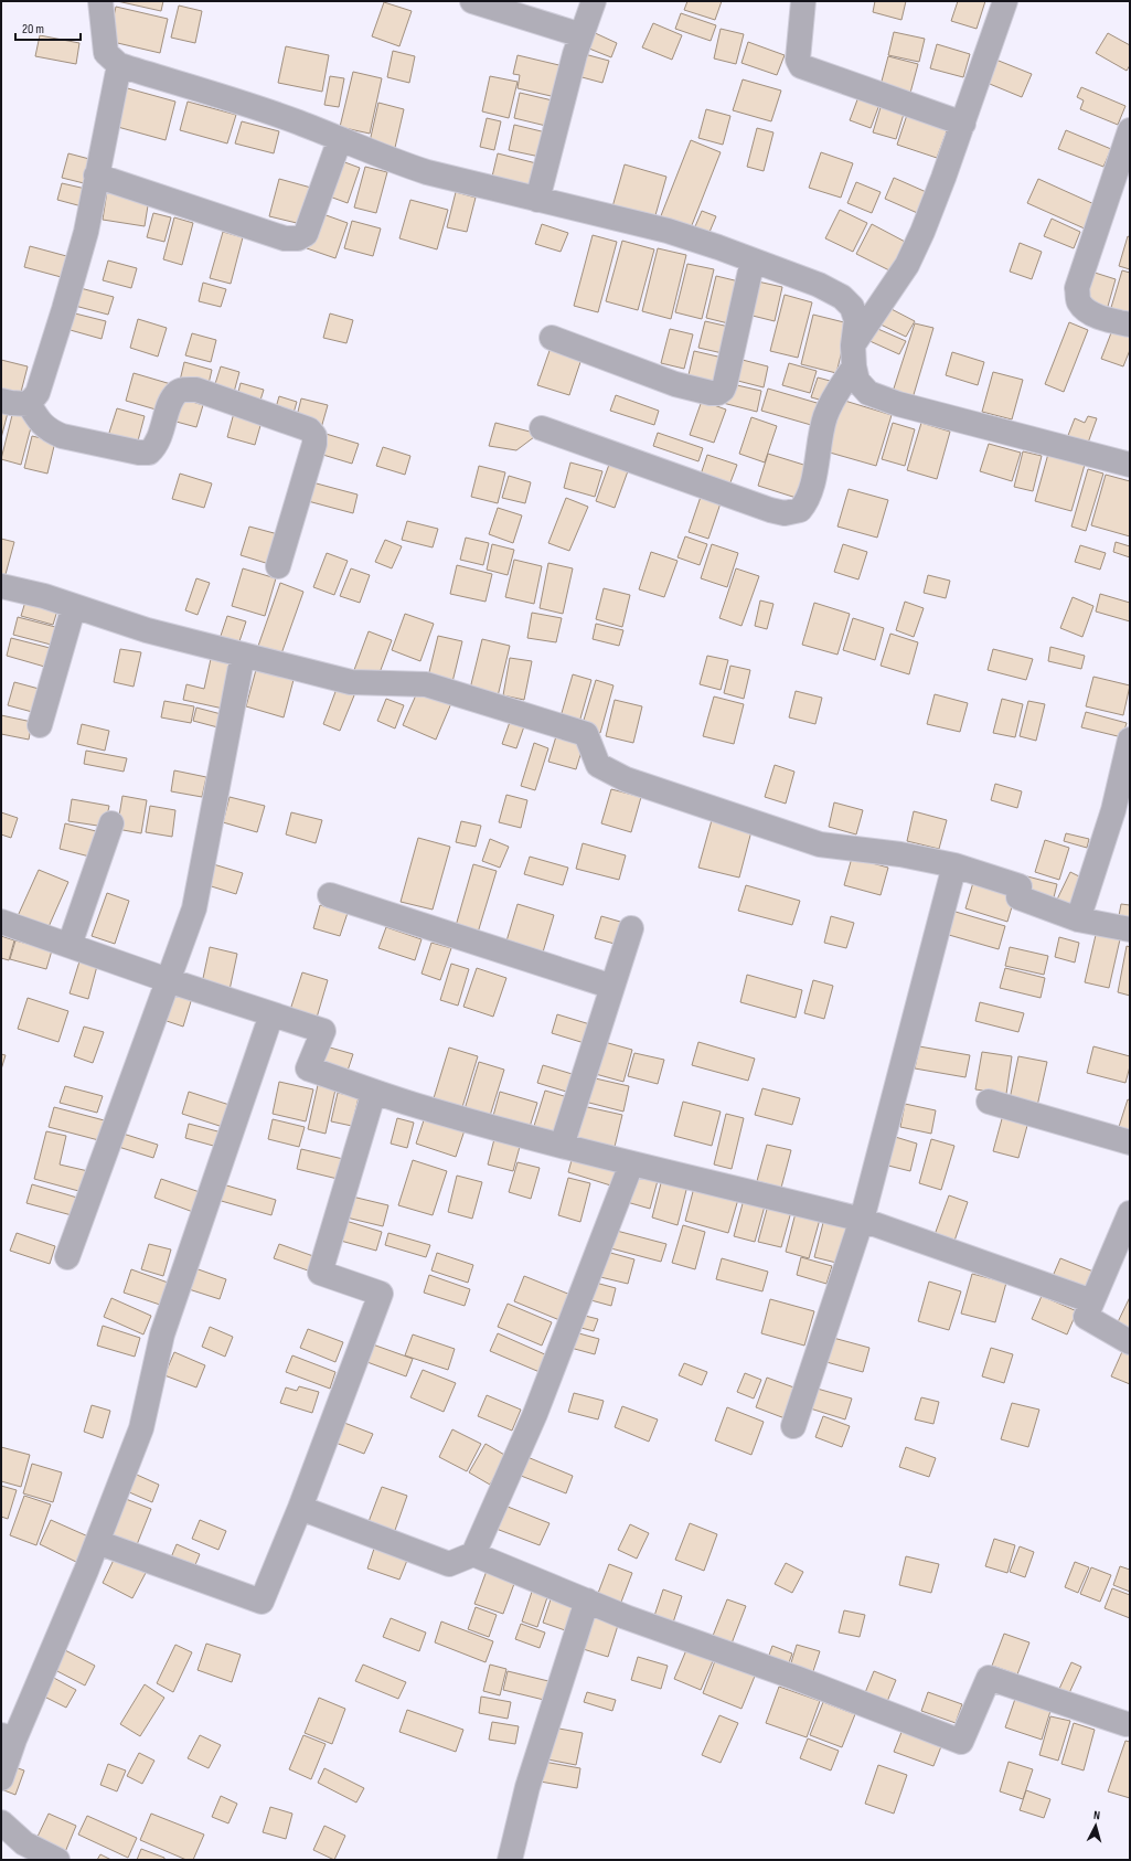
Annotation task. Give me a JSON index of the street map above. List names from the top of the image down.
{
  "scale_bar": "20 m",
  "north": "top"
}
